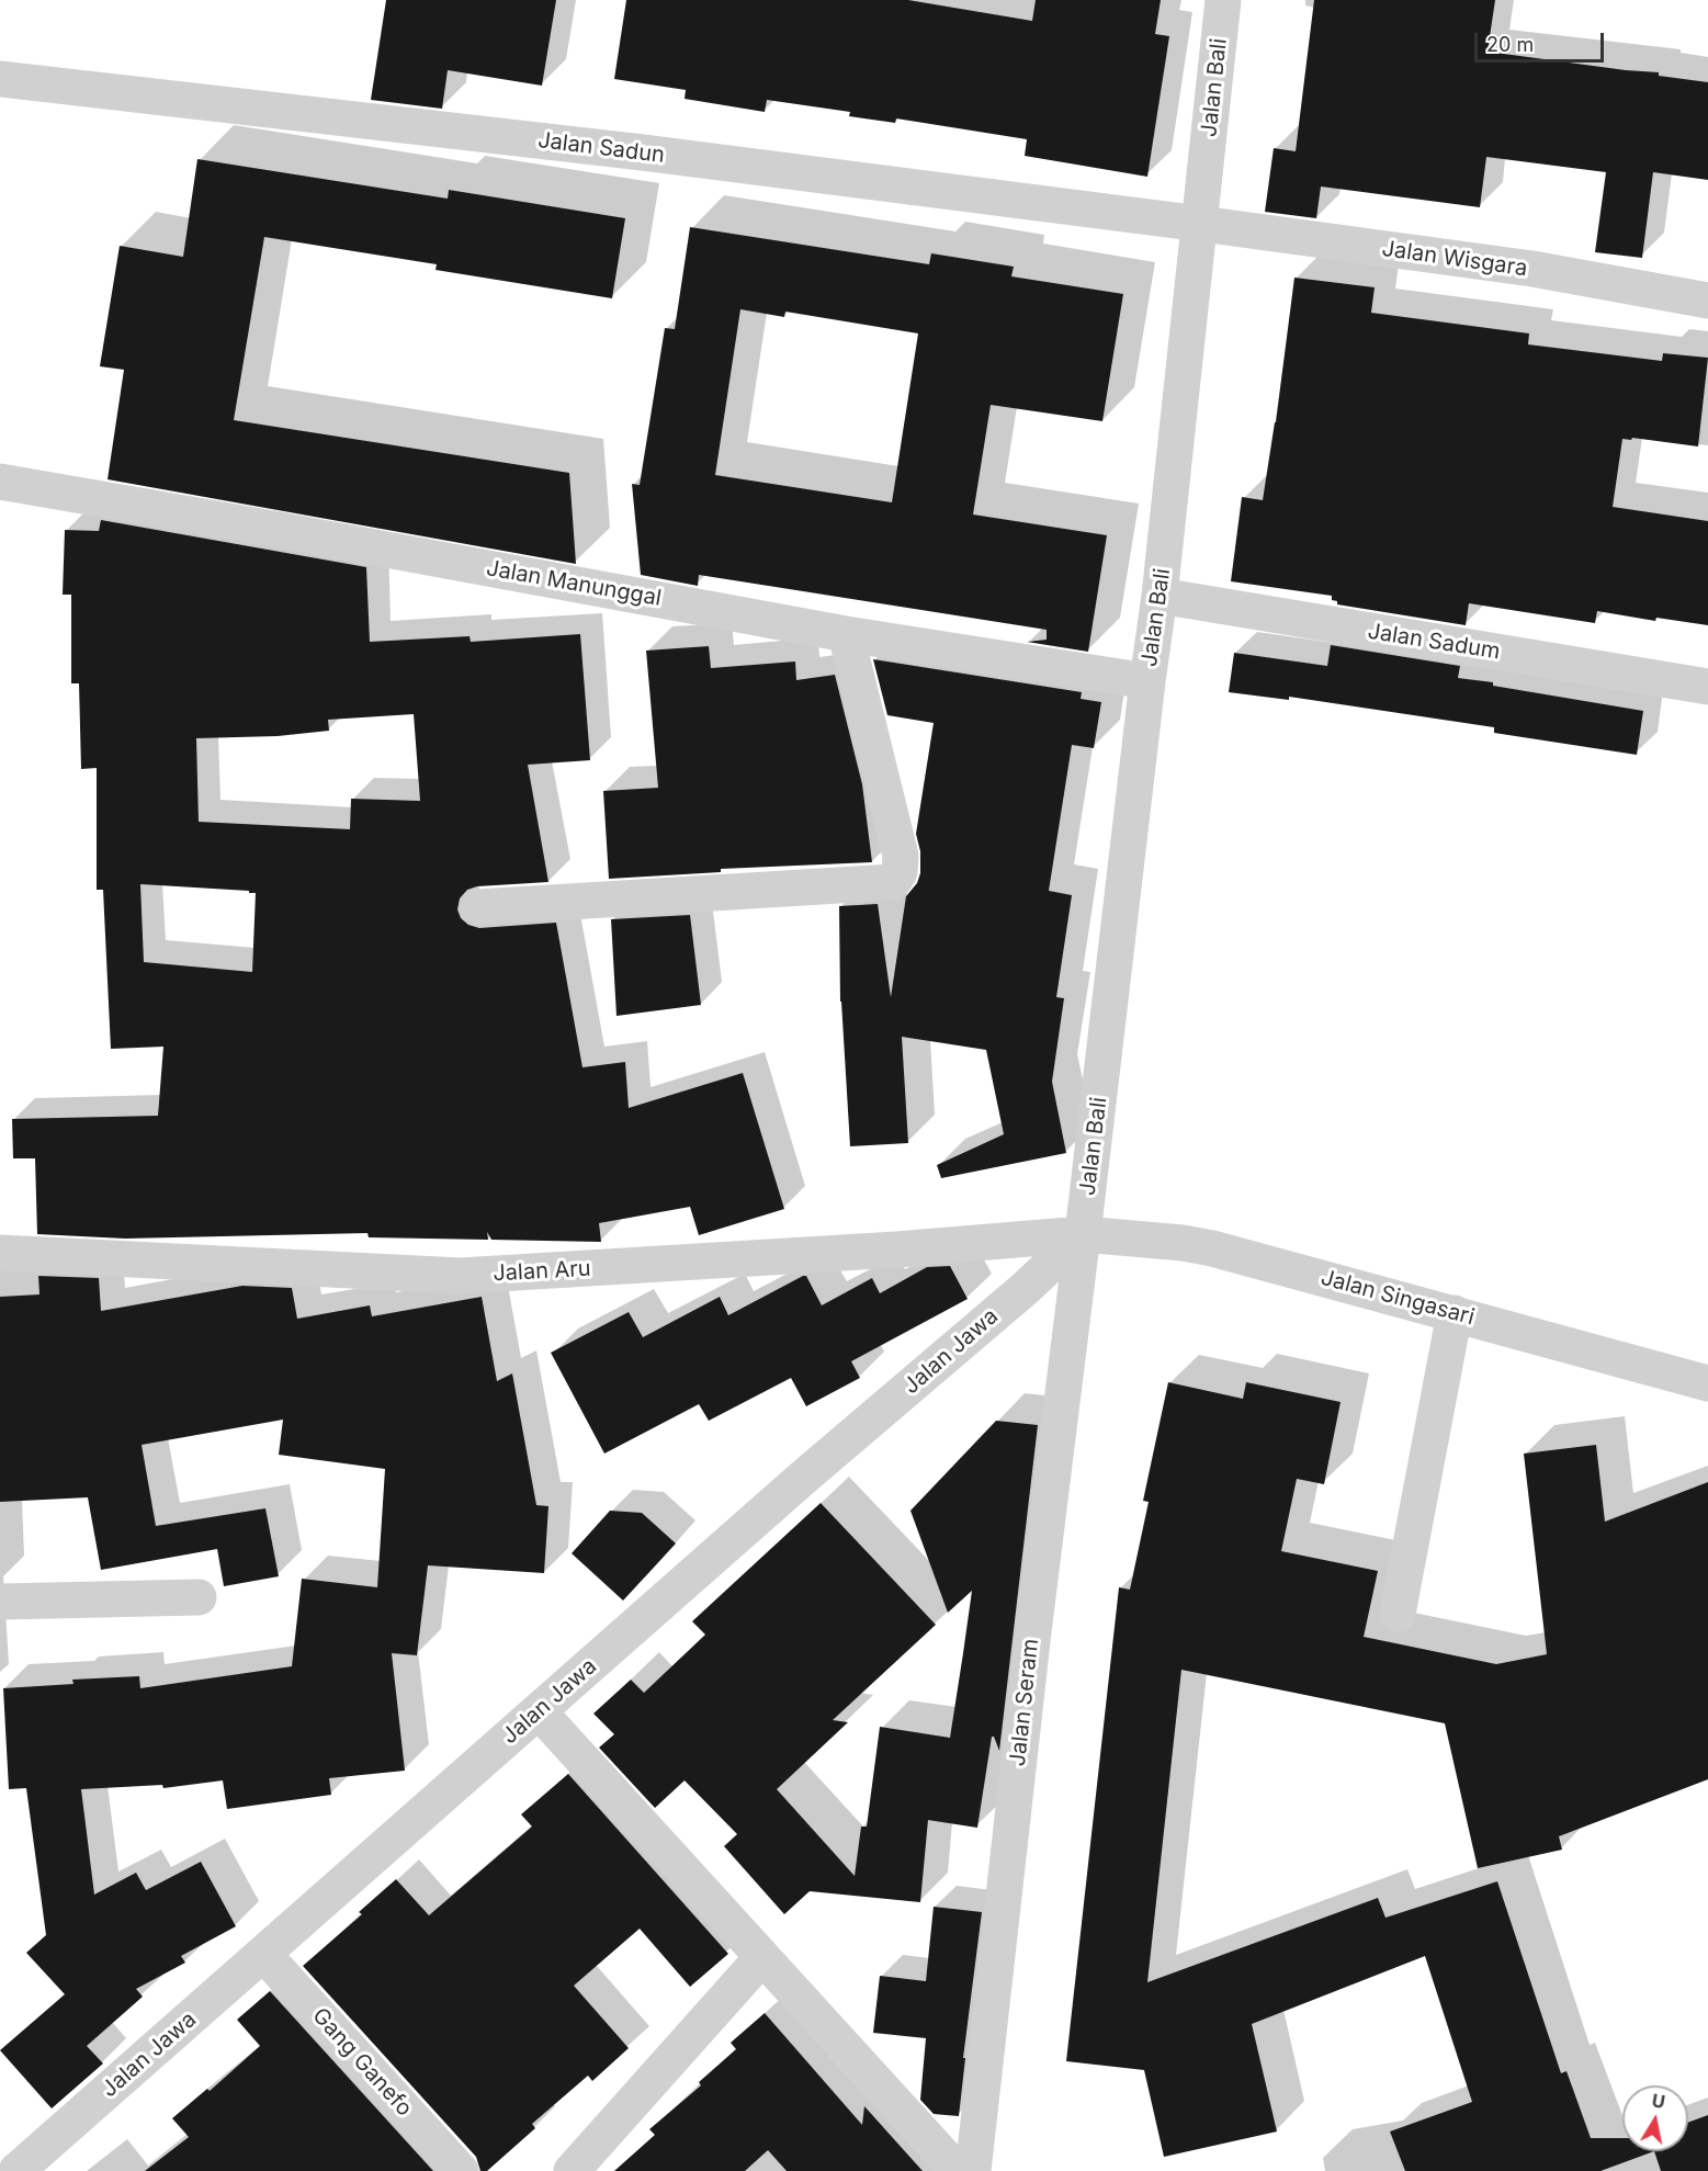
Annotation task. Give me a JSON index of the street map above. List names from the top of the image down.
{
  "streets": {
    "street": [
      "Jalan Bali",
      "Jalan Sadun",
      "Jalan Wisgara",
      "Jalan Manunggal",
      "Jalan Sadum",
      "Jalan Aru",
      "Jalan Singasari",
      "Jalan Jawa",
      "Jalan Seram",
      "Gang Ganefo"
    ]
  },
  "crossings": [
    ["Jalan Bali", "Jalan Sadun"],
    ["Jalan Bali", "Jalan Wisgara"],
    ["Jalan Bali", "Jalan Manunggal"],
    ["Jalan Bali", "Jalan Sadum"],
    ["Jalan Bali", "Jalan Aru"],
    ["Jalan Bali", "Jalan Singasari"],
    ["Jalan Bali", "Jalan Jawa"],
    ["Jalan Bali", "Jalan Seram"],
    ["Jalan Sadun", "Jalan Wisgara"],
    ["Jalan Aru", "Jalan Singasari"],
    ["Jalan Aru", "Jalan Jawa"],
    ["Jalan Aru", "Jalan Seram"],
    ["Jalan Singasari", "Jalan Jawa"],
    ["Jalan Singasari", "Jalan Seram"],
    ["Jalan Jawa", "Jalan Seram"],
    ["Jalan Jawa", "Gang Ganefo"]
  ],
  "scale_bar": "20 m",
  "north": "top"
}
